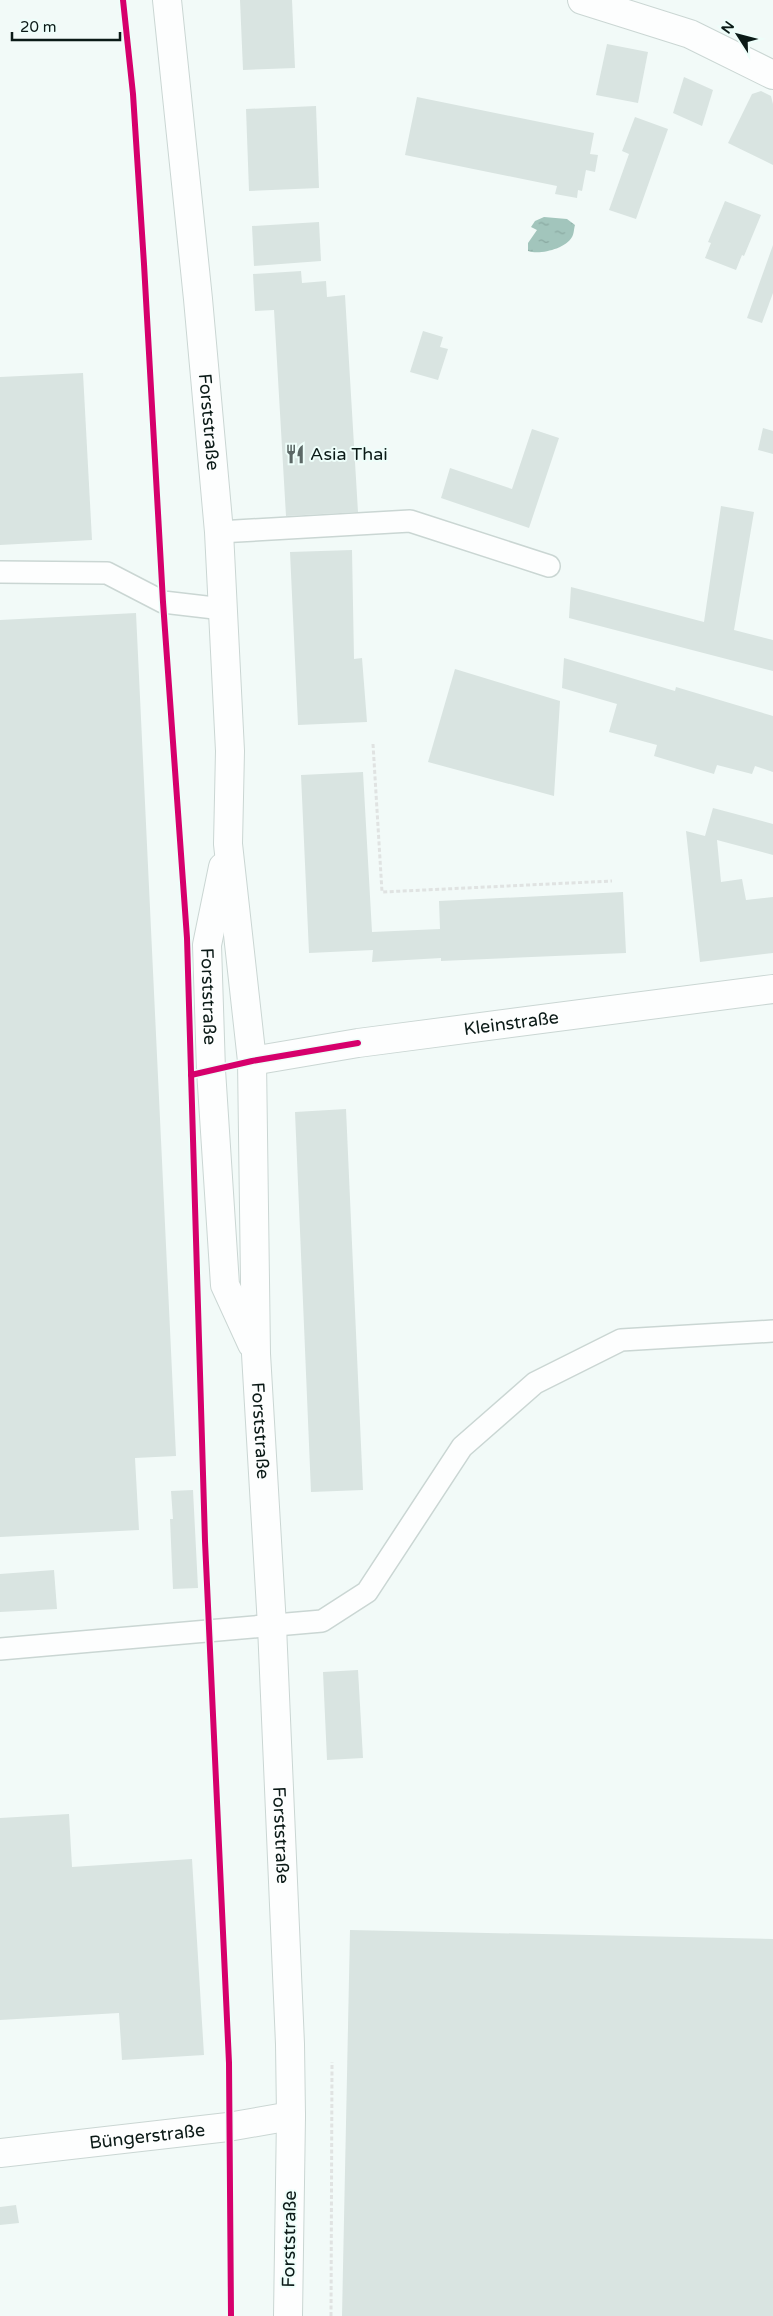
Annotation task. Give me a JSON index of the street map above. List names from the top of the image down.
{
  "streets": {
    "main road": ["Forststraße", "Kleinstraße", "Büngerstraße"]
  },
  "crossings": [
    ["Forststraße", "Kleinstraße"],
    ["Forststraße", "Büngerstraße"]
  ],
  "places": {
    "restaurant": ["Asia Thai"]
  },
  "scale_bar": "20 m",
  "north": "top left"
}
